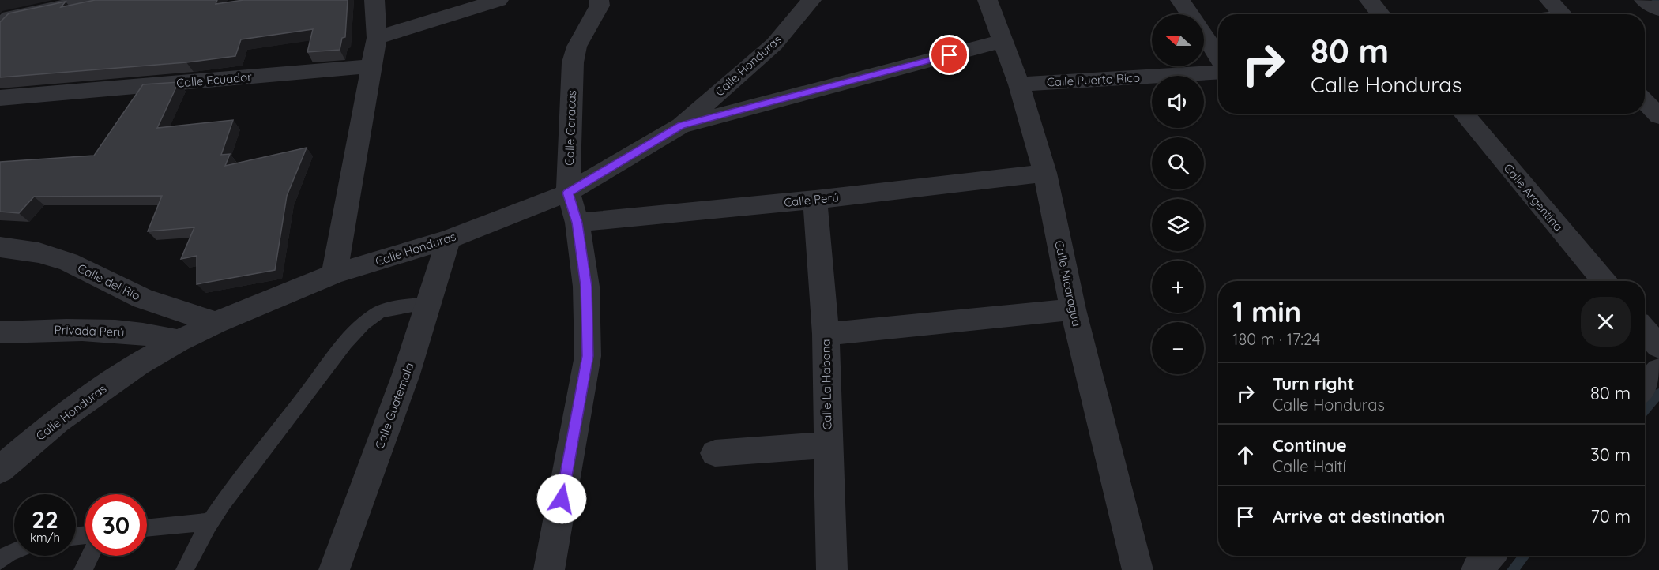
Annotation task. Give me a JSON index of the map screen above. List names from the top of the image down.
{
  "streets": {
    "street": [
      "Calle Honduras",
      "Calle Ecuador",
      "Calle Puerto Rico",
      "Calle Caracas",
      "Calle Argentina",
      "Calle Perú",
      "Calle del Río",
      "Calle Nicaragua",
      "Privada Perú",
      "Calle La Habana",
      "Calle Guatemala"
    ]
  },
  "crossings": [
    ["Calle Honduras", "Calle Caracas"],
    ["Calle Honduras", "Calle del Río"],
    ["Calle Honduras", "Privada Perú"],
    ["Calle Honduras", "Calle Guatemala"],
    ["Calle Puerto Rico", "Calle Nicaragua"],
    ["Calle Caracas", "Calle Perú"],
    ["Calle Perú", "Calle Nicaragua"],
    ["Calle Perú", "Calle La Habana"]
  ],
  "north": "left",
  "page": {
    "map_buttons": ["+", "−"],
    "turn": ["80 m", "Calle Honduras"],
    "heading": ["1 min", "180 m · 17:24"],
    "list": [
      {
        "name": "Turn right",
        "note": "Calle Honduras",
        "value": "80 m"
      },
      {
        "name": "Continue",
        "note": "Calle Haití",
        "value": "30 m"
      },
      {
        "name": "Arrive at destination",
        "value": "70 m"
      }
    ],
    "speed": "22 km/h",
    "limit": "30"
  }
}
